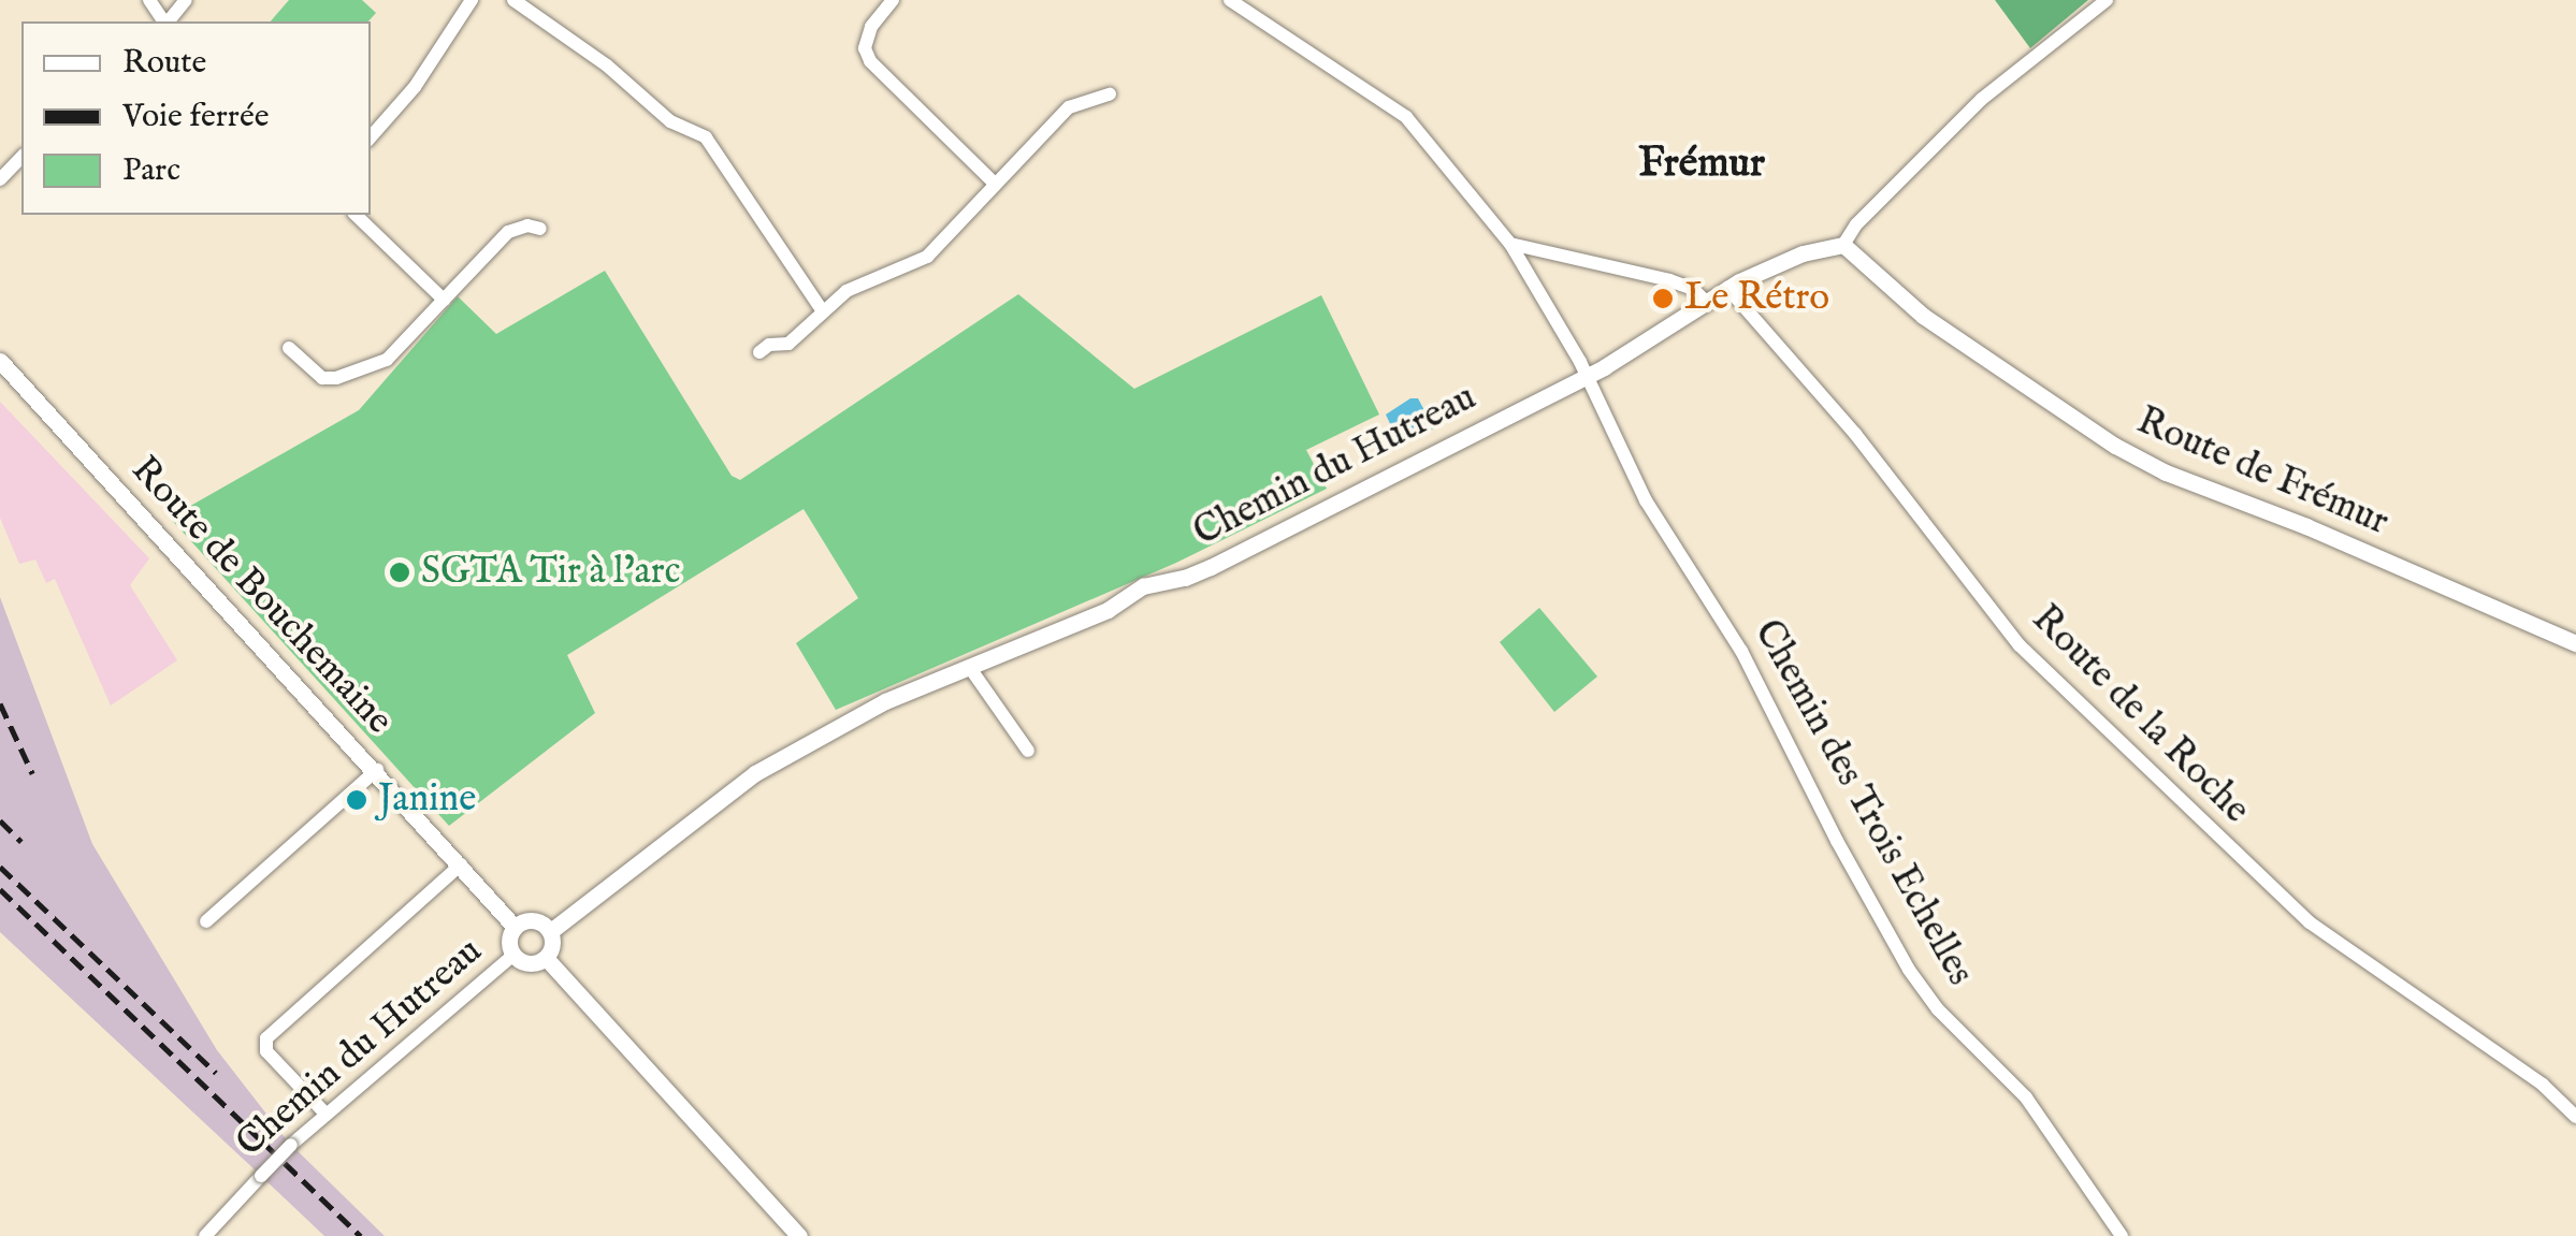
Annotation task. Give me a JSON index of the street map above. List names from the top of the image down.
{
  "streets": {
    "street": [
      "Chemin du Hutreau",
      "Route de Frémur",
      "Route de Bouchemaine",
      "Route de la Roche",
      "Chemin des Trois Echelles"
    ]
  },
  "crossings": [
    ["Chemin du Hutreau", "Route de Frémur"],
    ["Chemin du Hutreau", "Route de la Roche"],
    ["Chemin du Hutreau", "Chemin des Trois Echelles"]
  ],
  "districts": ["Frémur"],
  "places": ["Le Rétro", "SGTA Tir à l’arc", "Janine"],
  "legend": ["Route", "Voie ferrée", "Parc"]
}
